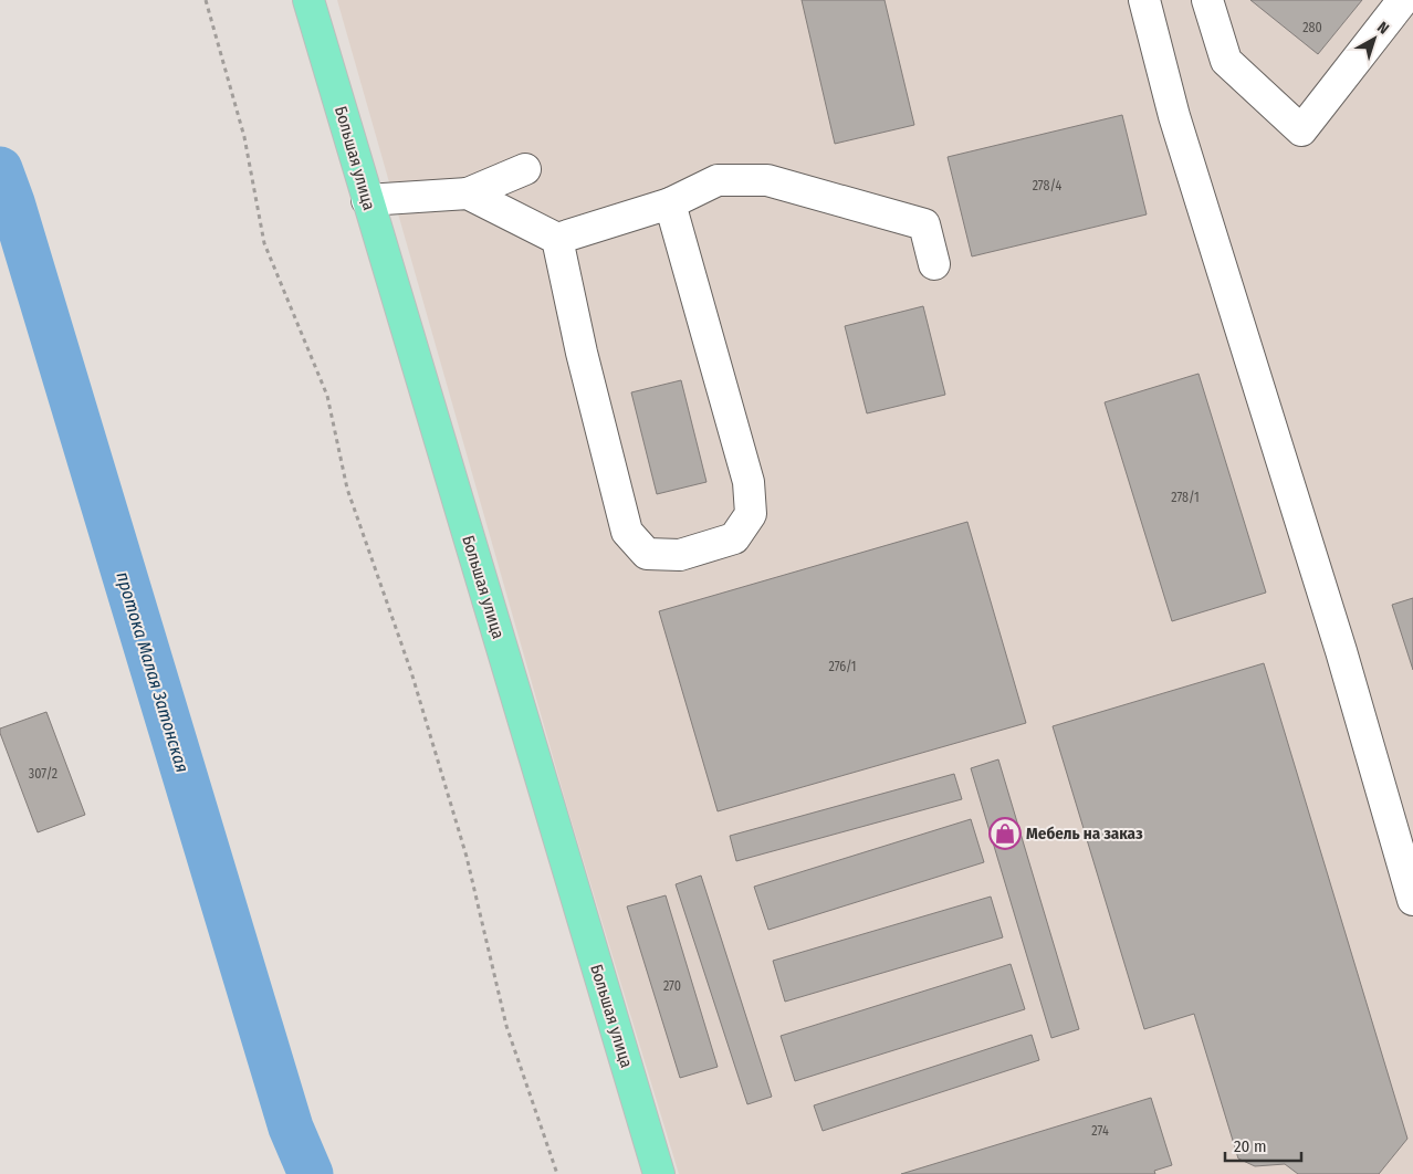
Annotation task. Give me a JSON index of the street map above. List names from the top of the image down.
{
  "streets": {
    "main road": ["Большая улица"]
  },
  "water": ["протока Малая Затонская"],
  "places": {
    "shop": ["Мебель на заказ"]
  },
  "house_numbers": [
    "280",
    "278/4",
    "278/1",
    "276/1",
    "307/2",
    "270",
    "274"
  ],
  "scale_bar": "20 m",
  "north": "top right"
}
